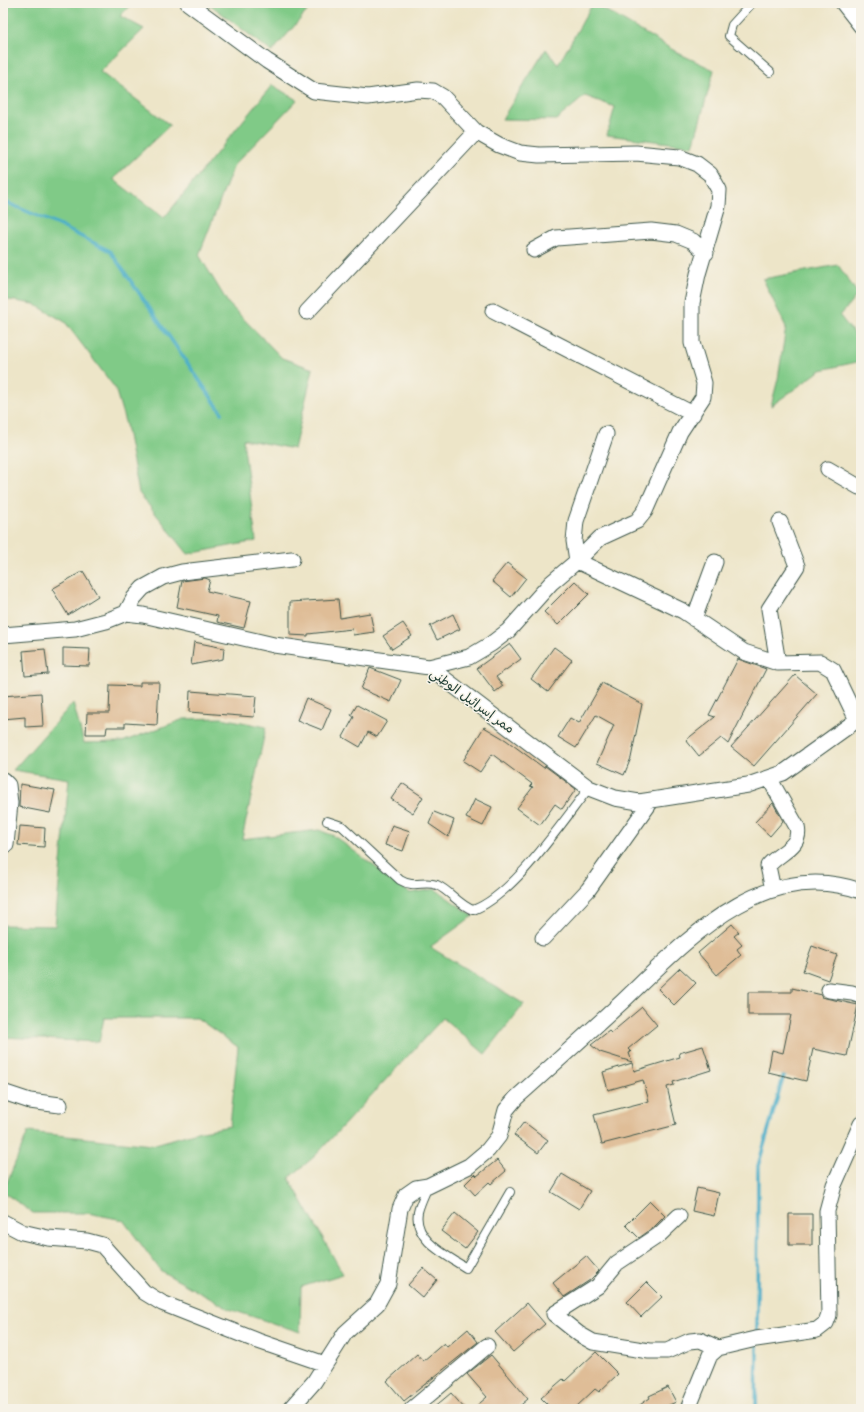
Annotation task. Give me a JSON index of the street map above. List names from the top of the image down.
{
  "streets": {
    "street": ["ممر إسرائيل الوطني"]
  }
}
